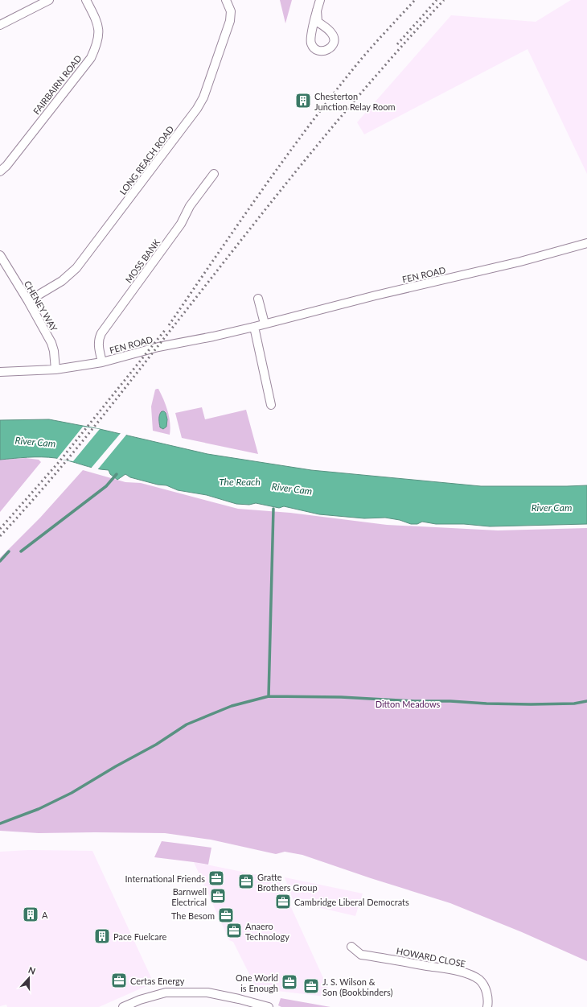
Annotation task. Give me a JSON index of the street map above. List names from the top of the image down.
{
  "streets": {
    "street": [
      "FAIRBAIRN ROAD",
      "LONG REACH ROAD",
      "MOSS BANK",
      "FEN ROAD",
      "CHENEY WAY",
      "HOWARD CLOSE"
    ]
  },
  "crossings": [
    ["LONG REACH ROAD", "CHENEY WAY"],
    ["MOSS BANK", "FEN ROAD"],
    ["FEN ROAD", "CHENEY WAY"]
  ],
  "water": ["River Cam", "The Reach"],
  "parks": ["Ditton Meadows"],
  "places": {
    "building": ["Chesterton Junction Relay Room", "A", "Pace Fuelcare"],
    "office": [
      "International Friends",
      "Gratte Brothers Group",
      "Barnwell Electrical",
      "Cambridge Liberal Democrats",
      "The Besom",
      "Anaero Technology",
      "Certas Energy",
      "One World is Enough",
      "J. S. Wilson & Son (Bookbinders)"
    ]
  },
  "north": "top"
}
